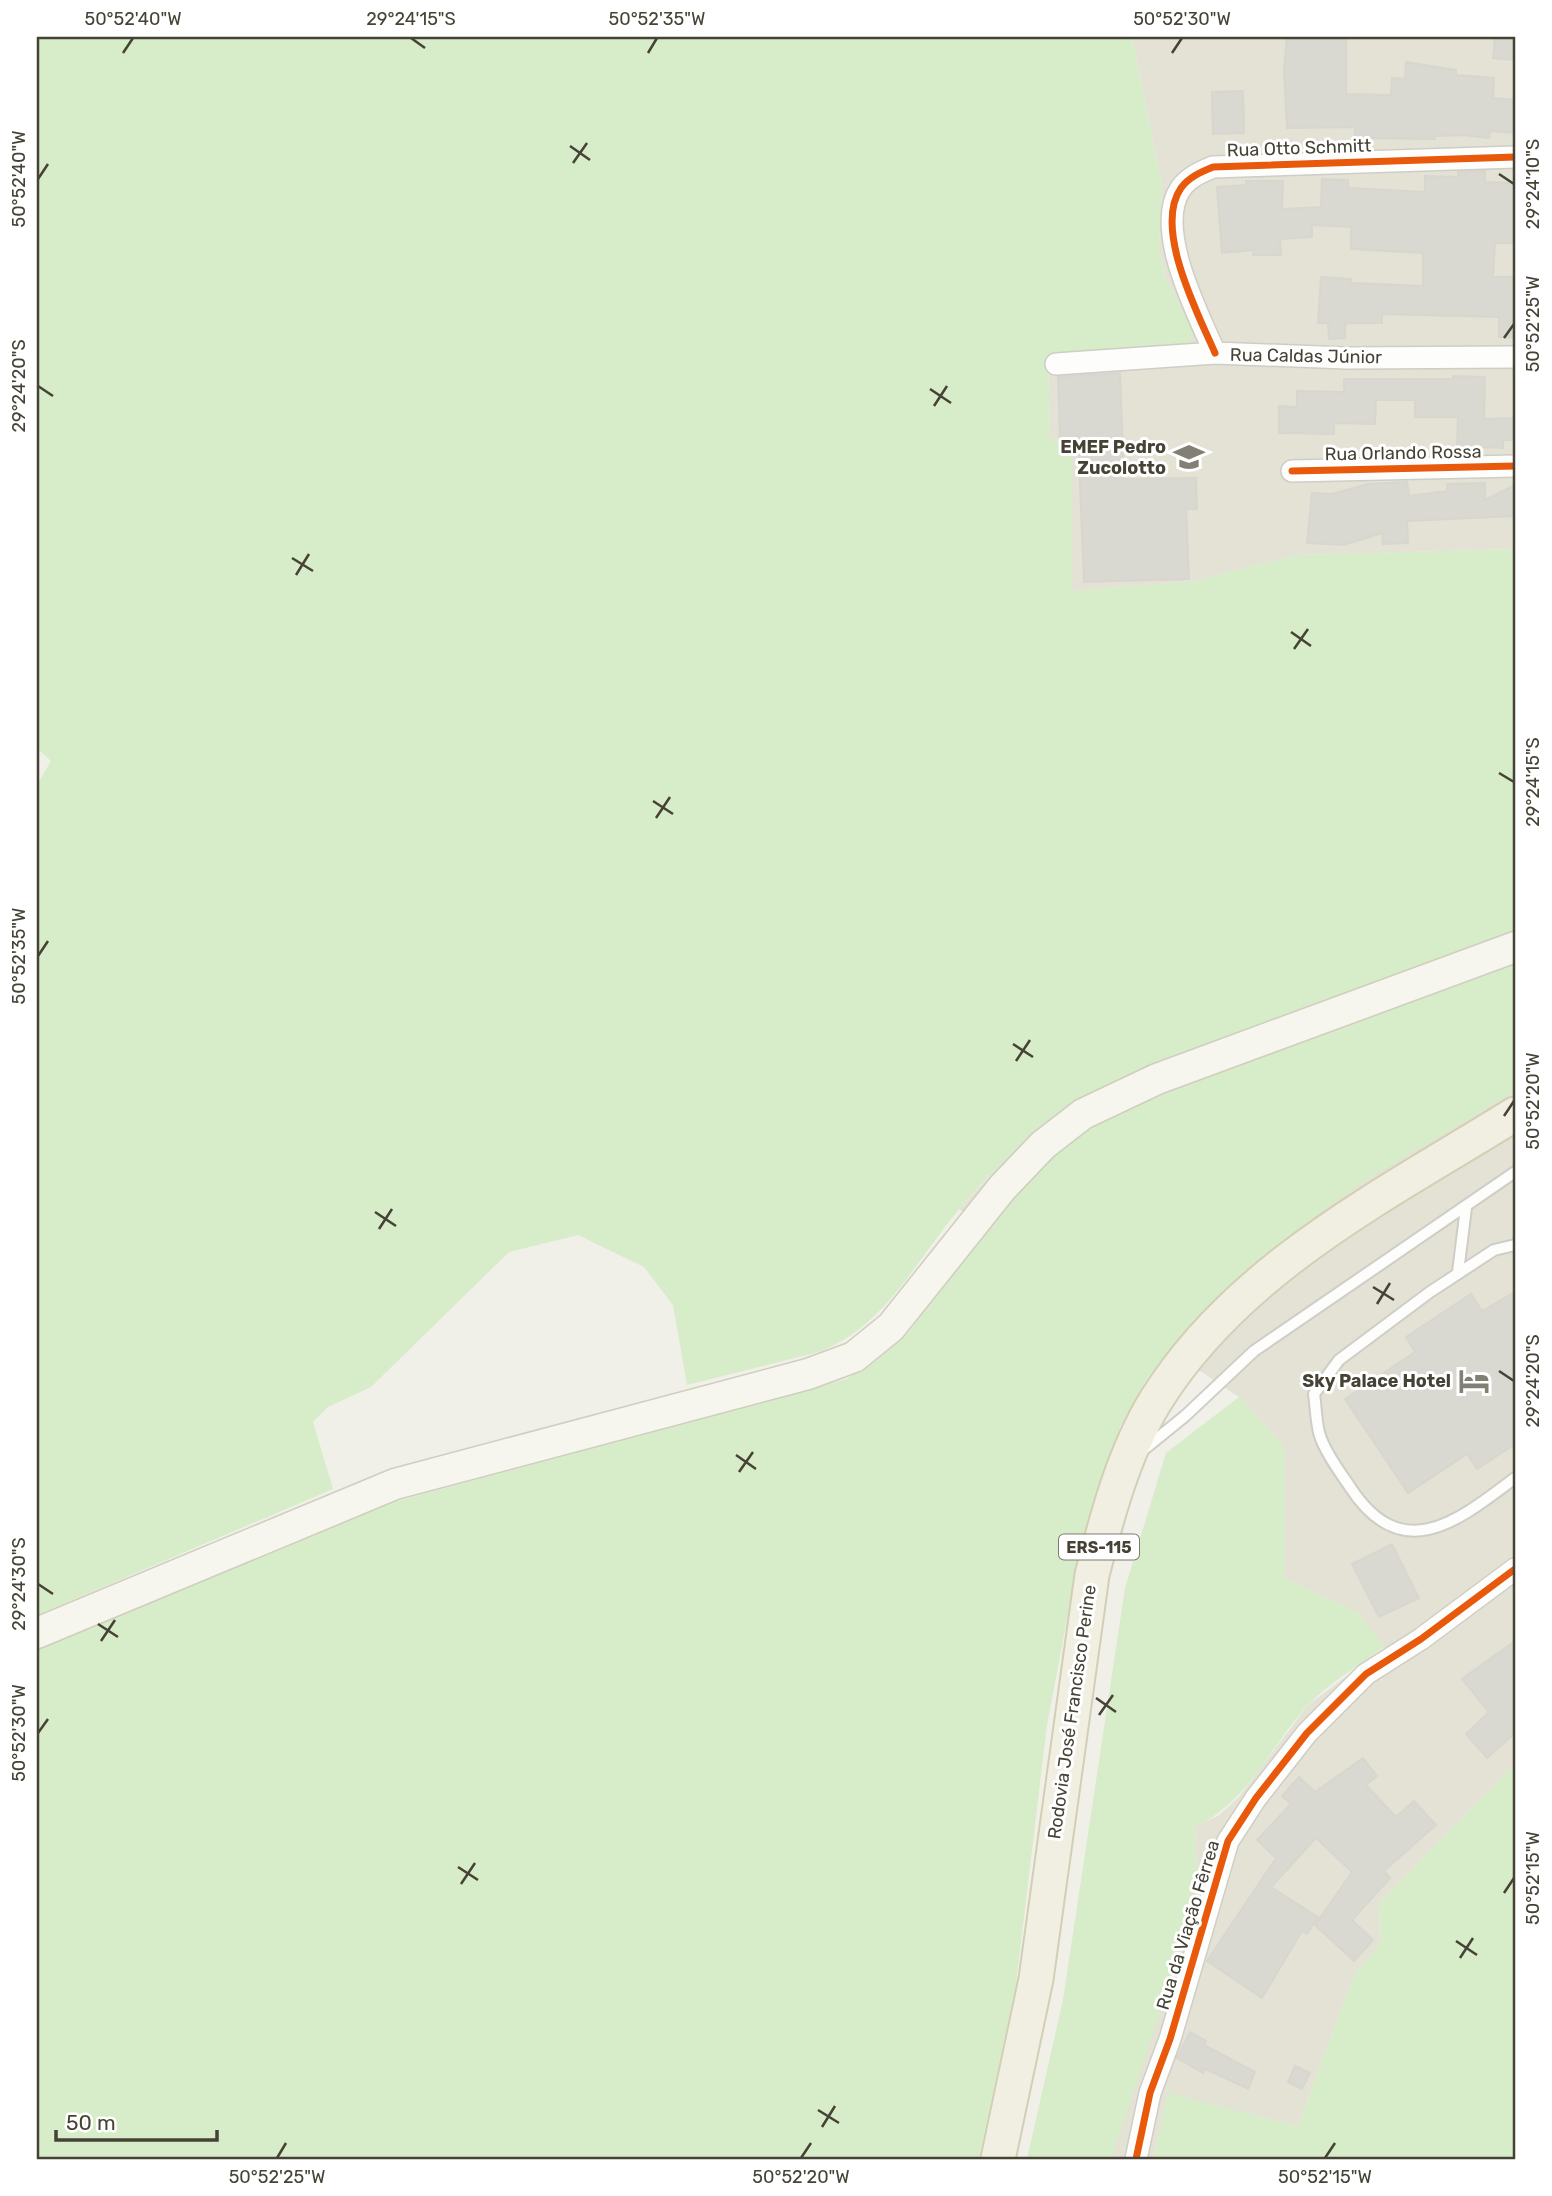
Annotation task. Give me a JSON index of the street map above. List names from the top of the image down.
{
  "streets": {
    "main road": ["ERS-115", "Rodovia José Francisco Perine"],
    "street": [
      "Rua Otto Schmitt",
      "Rua Caldas Júnior",
      "Rua Orlando Rossa",
      "Rua da Viação Fêrrea"
    ]
  },
  "crossings": [
    ["Rua Otto Schmitt", "Rua Caldas Júnior"]
  ],
  "places": {
    "school or university": ["EMEF Pedro Zucolotto"],
    "hotel": ["Sky Palace Hotel"]
  },
  "scale_bar": "50 m",
  "coordinates": [
    "50°52'40\"W",
    "29°24'15\"S",
    "50°52'35\"W",
    "50°52'30\"W",
    "29°24'10\"S",
    "50°52'25\"W",
    "29°24'20\"S",
    "50°52'20\"W",
    "29°24'30\"S",
    "50°52'15\"W"
  ]
}
